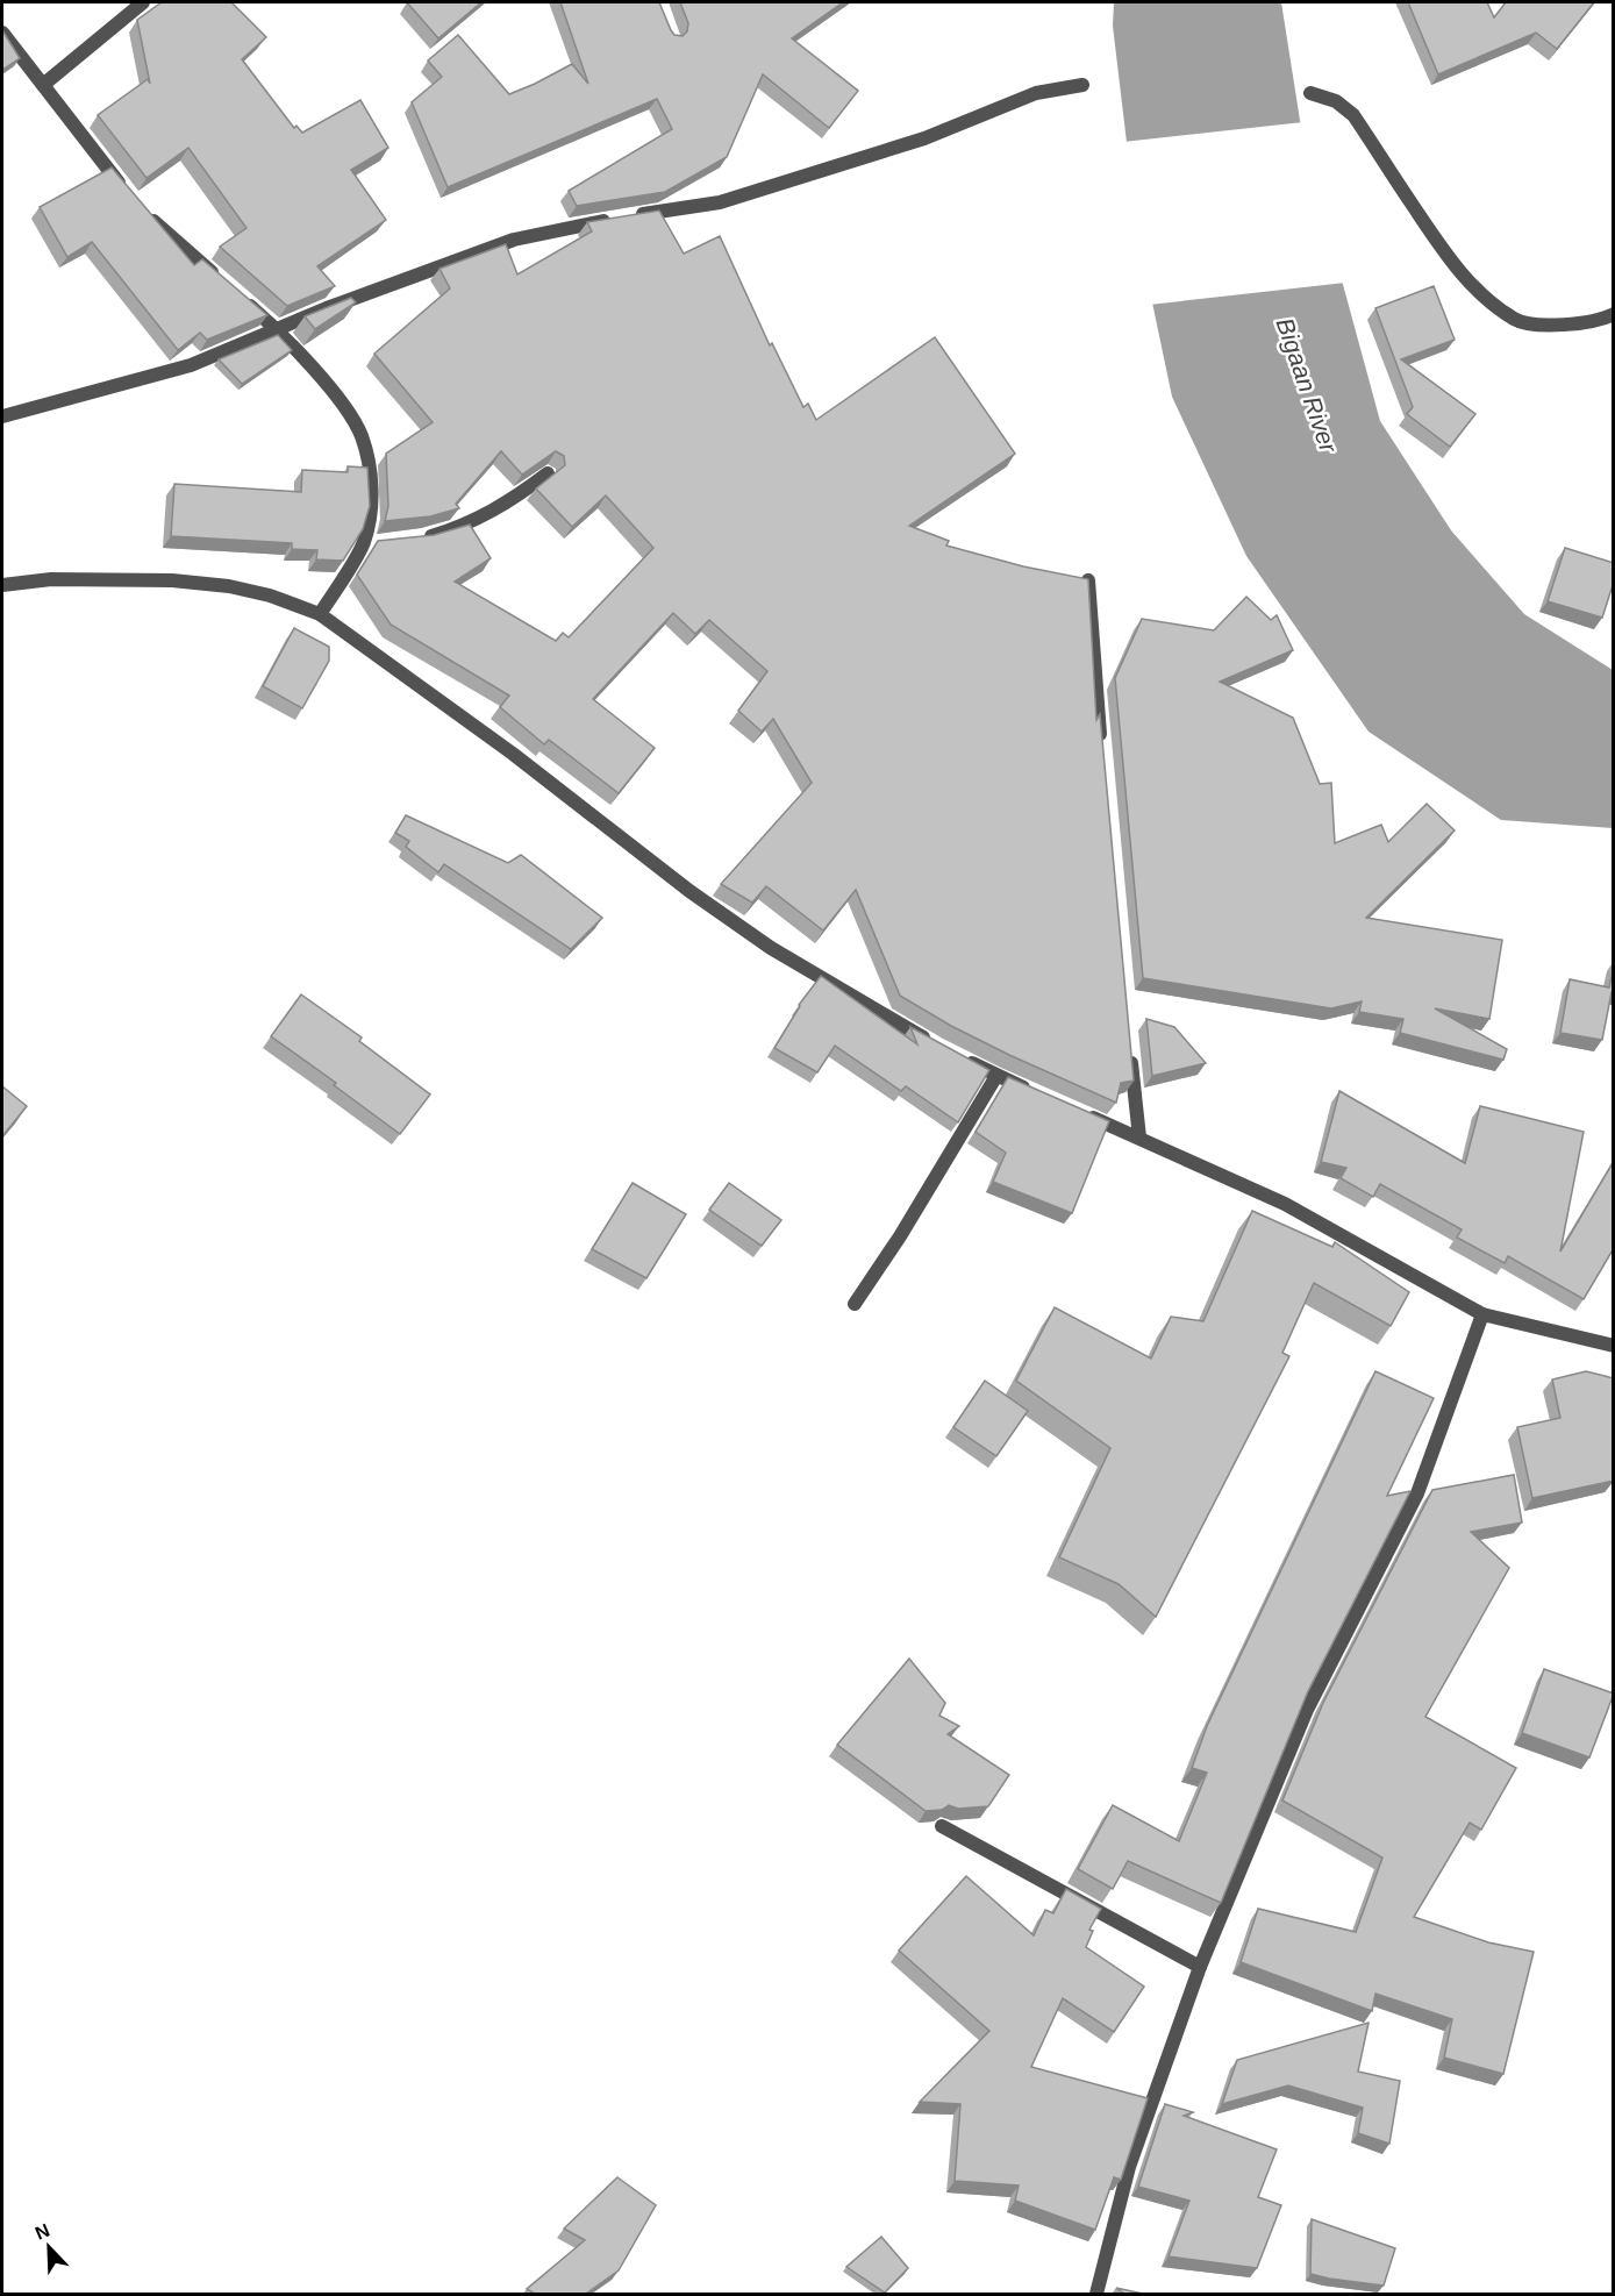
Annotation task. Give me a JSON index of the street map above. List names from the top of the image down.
{
  "water": ["Bigaan River"],
  "north": "top left"
}
